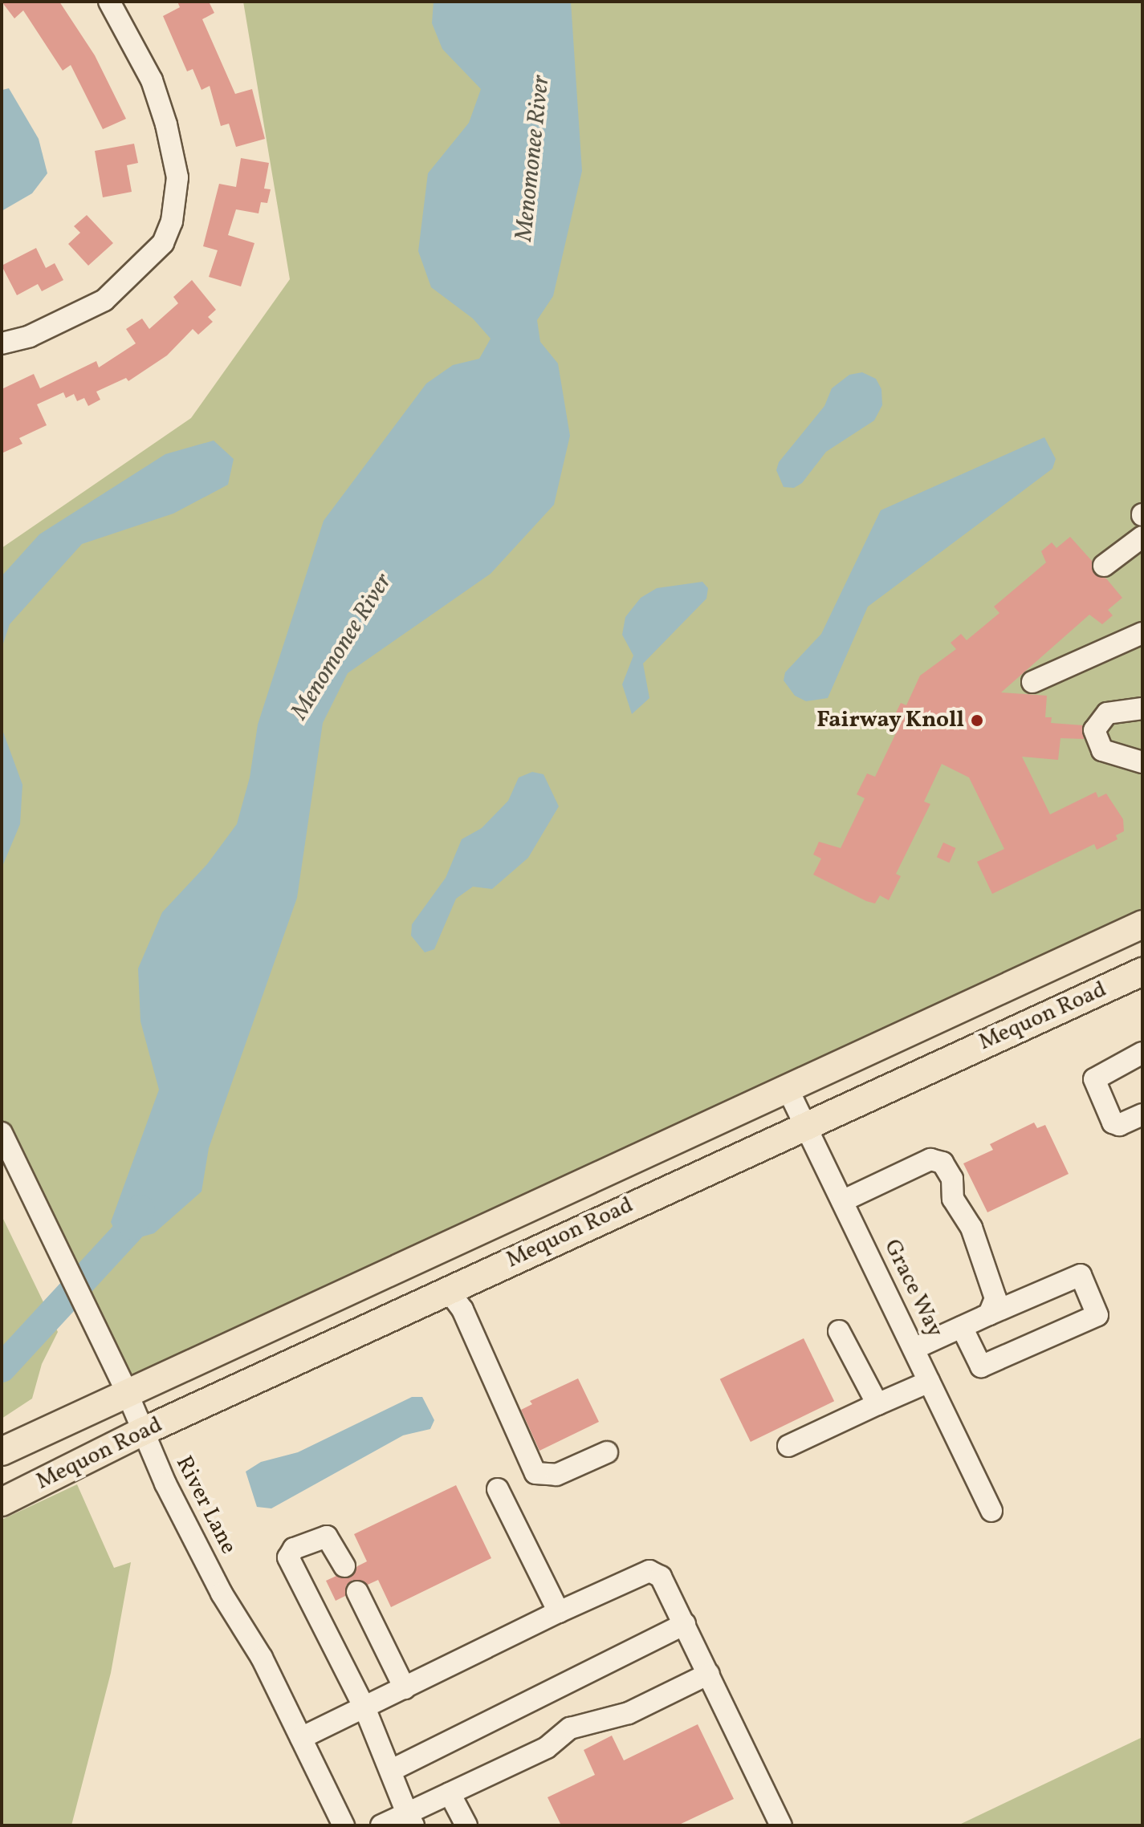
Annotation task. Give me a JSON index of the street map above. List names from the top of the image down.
{
  "streets": {
    "main road": ["Mequon Road"],
    "street": ["Grace Way", "River Lane"]
  },
  "crossings": [
    ["Mequon Road", "Grace Way"],
    ["Mequon Road", "River Lane"]
  ],
  "water": ["Menomonee River"],
  "places": ["Fairway Knoll"]
}
